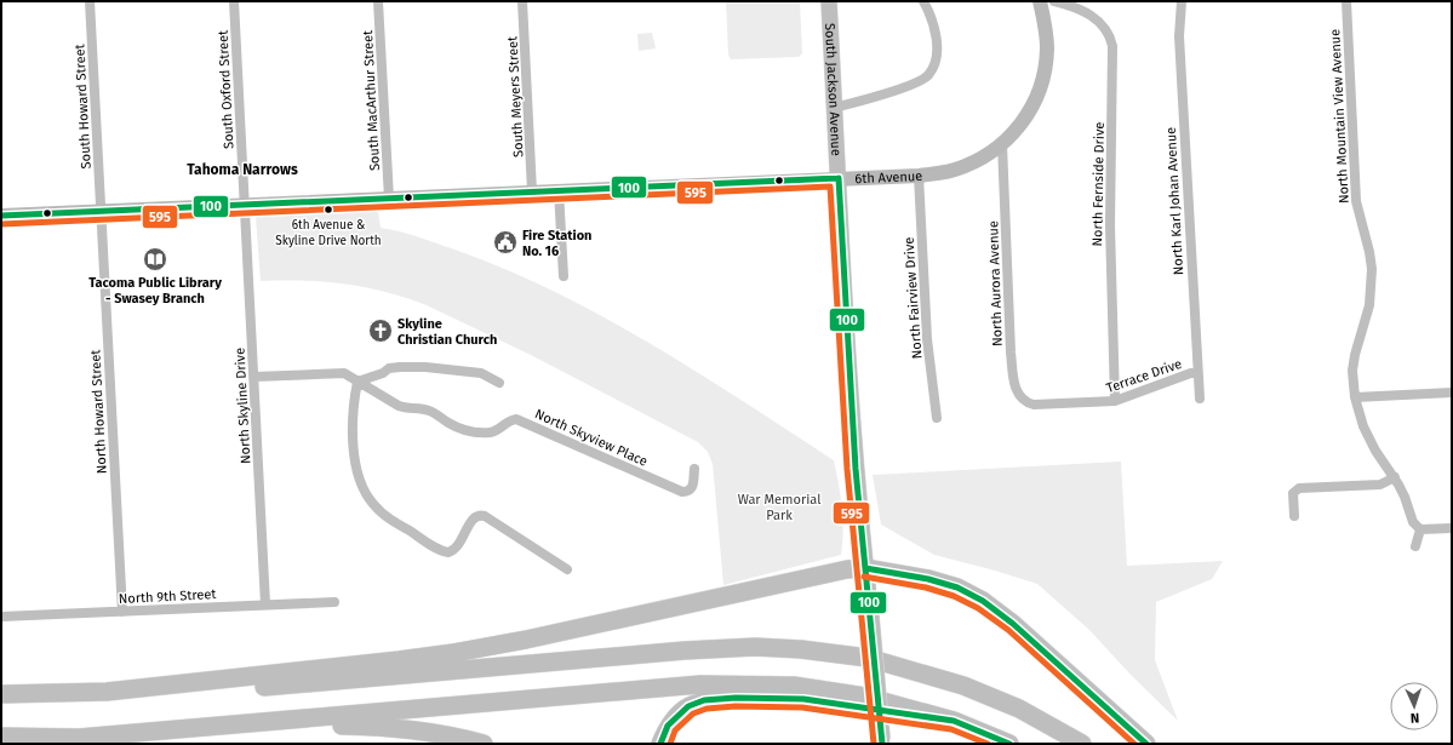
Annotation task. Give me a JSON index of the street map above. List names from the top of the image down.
{
  "streets": {
    "main road": ["South Jackson Avenue", "6th Avenue"],
    "street": [
      "South Oxford Street",
      "South Meyers Street",
      "South MacArthur Street",
      "South Howard Street",
      "North Mountain View Avenue",
      "North Fernside Drive",
      "North Karl Johan Avenue",
      "North Aurora Avenue",
      "North Fairview Drive",
      "Terrace Drive",
      "North Skyline Drive",
      "North Howard Street",
      "North Skyview Place",
      "North 9th Street"
    ]
  },
  "crossings": [
    ["South Oxford Street", "6th Avenue"],
    ["South Oxford Street", "North Skyline Drive"],
    ["South Jackson Avenue", "6th Avenue"],
    ["South Meyers Street", "6th Avenue"],
    ["South MacArthur Street", "6th Avenue"],
    ["South Howard Street", "6th Avenue"],
    ["South Howard Street", "North Howard Street"],
    ["6th Avenue", "North Aurora Avenue"],
    ["6th Avenue", "North Fairview Drive"],
    ["6th Avenue", "North Skyline Drive"],
    ["6th Avenue", "North Howard Street"],
    ["North Fernside Drive", "Terrace Drive"],
    ["North Karl Johan Avenue", "Terrace Drive"],
    ["North Aurora Avenue", "Terrace Drive"],
    ["North Skyline Drive", "North Skyview Place"],
    ["North Skyline Drive", "North 9th Street"],
    ["North Howard Street", "North 9th Street"]
  ],
  "districts": ["Tahoma Narrows"],
  "parks": ["War Memorial Park"],
  "places": {
    "other": ["6th Avenue & Skyline Drive North"],
    "public building": ["Fire Station No. 16"],
    "library": ["Tacoma Public Library - Swasey Branch"],
    "church": ["Skyline Christian Church"]
  },
  "lines": ["transit line 100", "transit line 595"],
  "north": "bottom"
}
